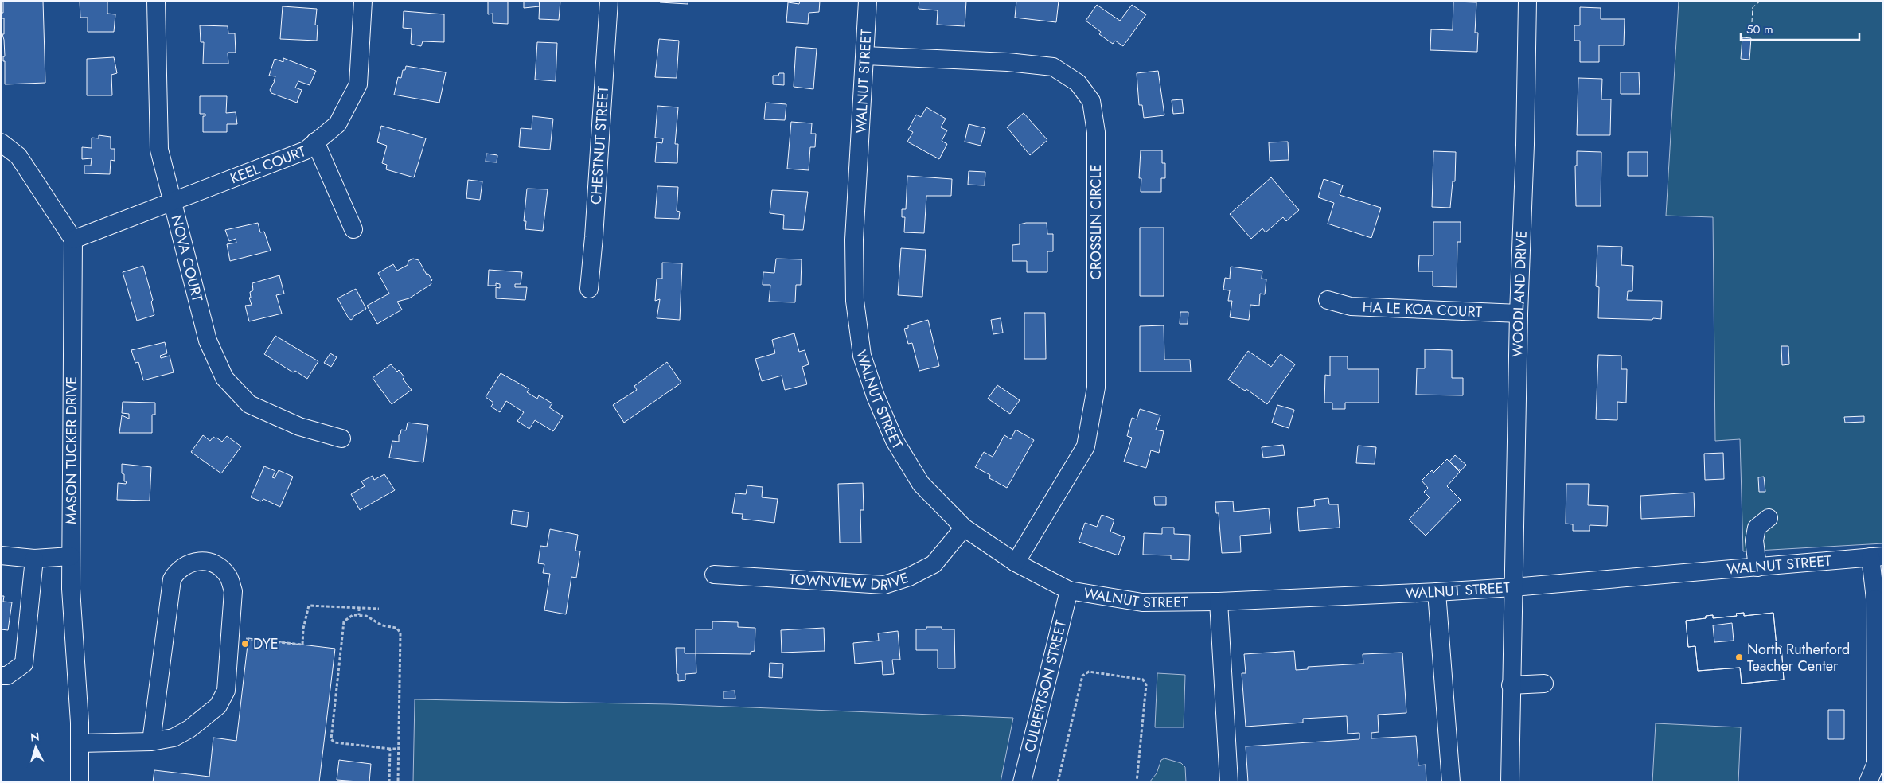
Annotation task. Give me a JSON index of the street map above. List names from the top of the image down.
{
  "streets": {
    "street": [
      "WALNUT STREET",
      "CHESTNUT STREET",
      "KEEL COURT",
      "CROSSLIN CIRCLE",
      "NOVA COURT",
      "WOODLAND DRIVE",
      "HA LE KOA COURT",
      "MASON TUCKER DRIVE",
      "TOWNVIEW DRIVE",
      "CULBERTSON STREET"
    ]
  },
  "crossings": [
    ["WALNUT STREET", "CROSSLIN CIRCLE"],
    ["WALNUT STREET", "WOODLAND DRIVE"],
    ["WALNUT STREET", "TOWNVIEW DRIVE"],
    ["WALNUT STREET", "CULBERTSON STREET"],
    ["KEEL COURT", "NOVA COURT"],
    ["KEEL COURT", "MASON TUCKER DRIVE"],
    ["WOODLAND DRIVE", "HA LE KOA COURT"]
  ],
  "places": ["DYE", "North Rutherford Teacher Center"],
  "scale_bar": "50 m",
  "north": "top"
}
